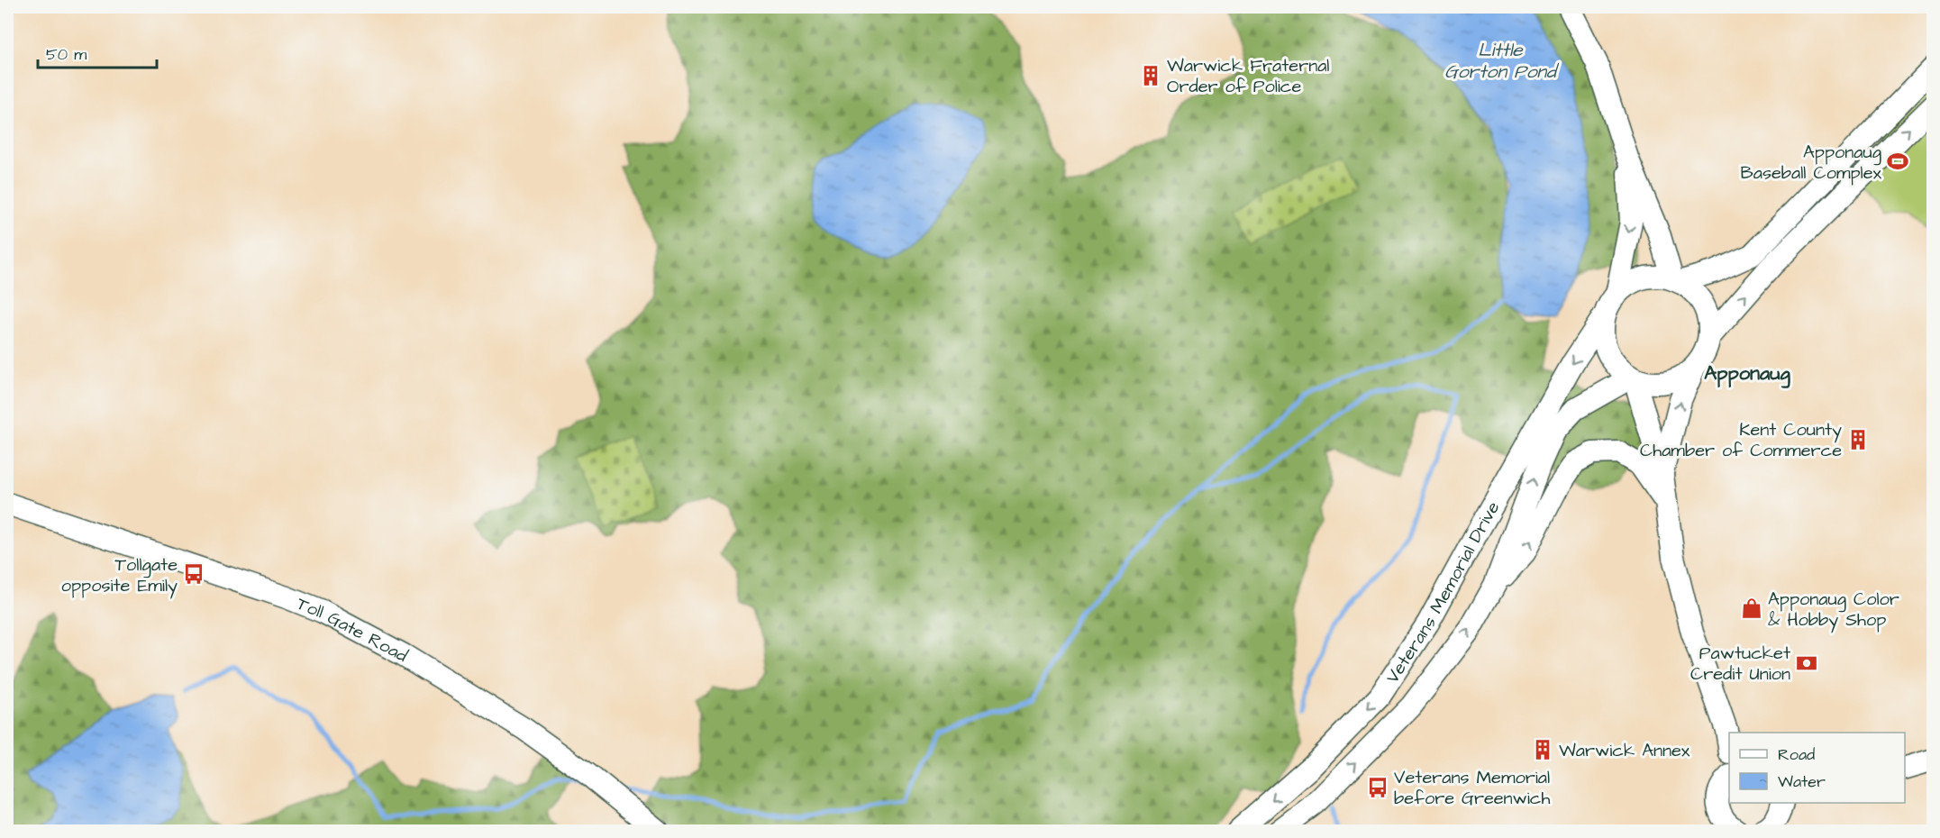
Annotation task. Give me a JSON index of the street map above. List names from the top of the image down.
{
  "streets": {
    "main road": ["Veterans Memorial Drive", "Toll Gate Road"]
  },
  "districts": ["Apponaug"],
  "water": ["Little Gorton Pond"],
  "places": {
    "building": ["Warwick Fraternal Order of Police", "Kent County Chamber of Commerce", "Warwick Annex"],
    "sports": ["Apponaug Baseball Complex"],
    "bus stop": ["Tollgate opposite Emily", "Veterans Memorial before Greenwich"],
    "shop": ["Apponaug Color & Hobby Shop"],
    "bank": ["Pawtucket Credit Union"]
  },
  "legend": ["Road", "Water"],
  "scale_bar": "50 m"
}
